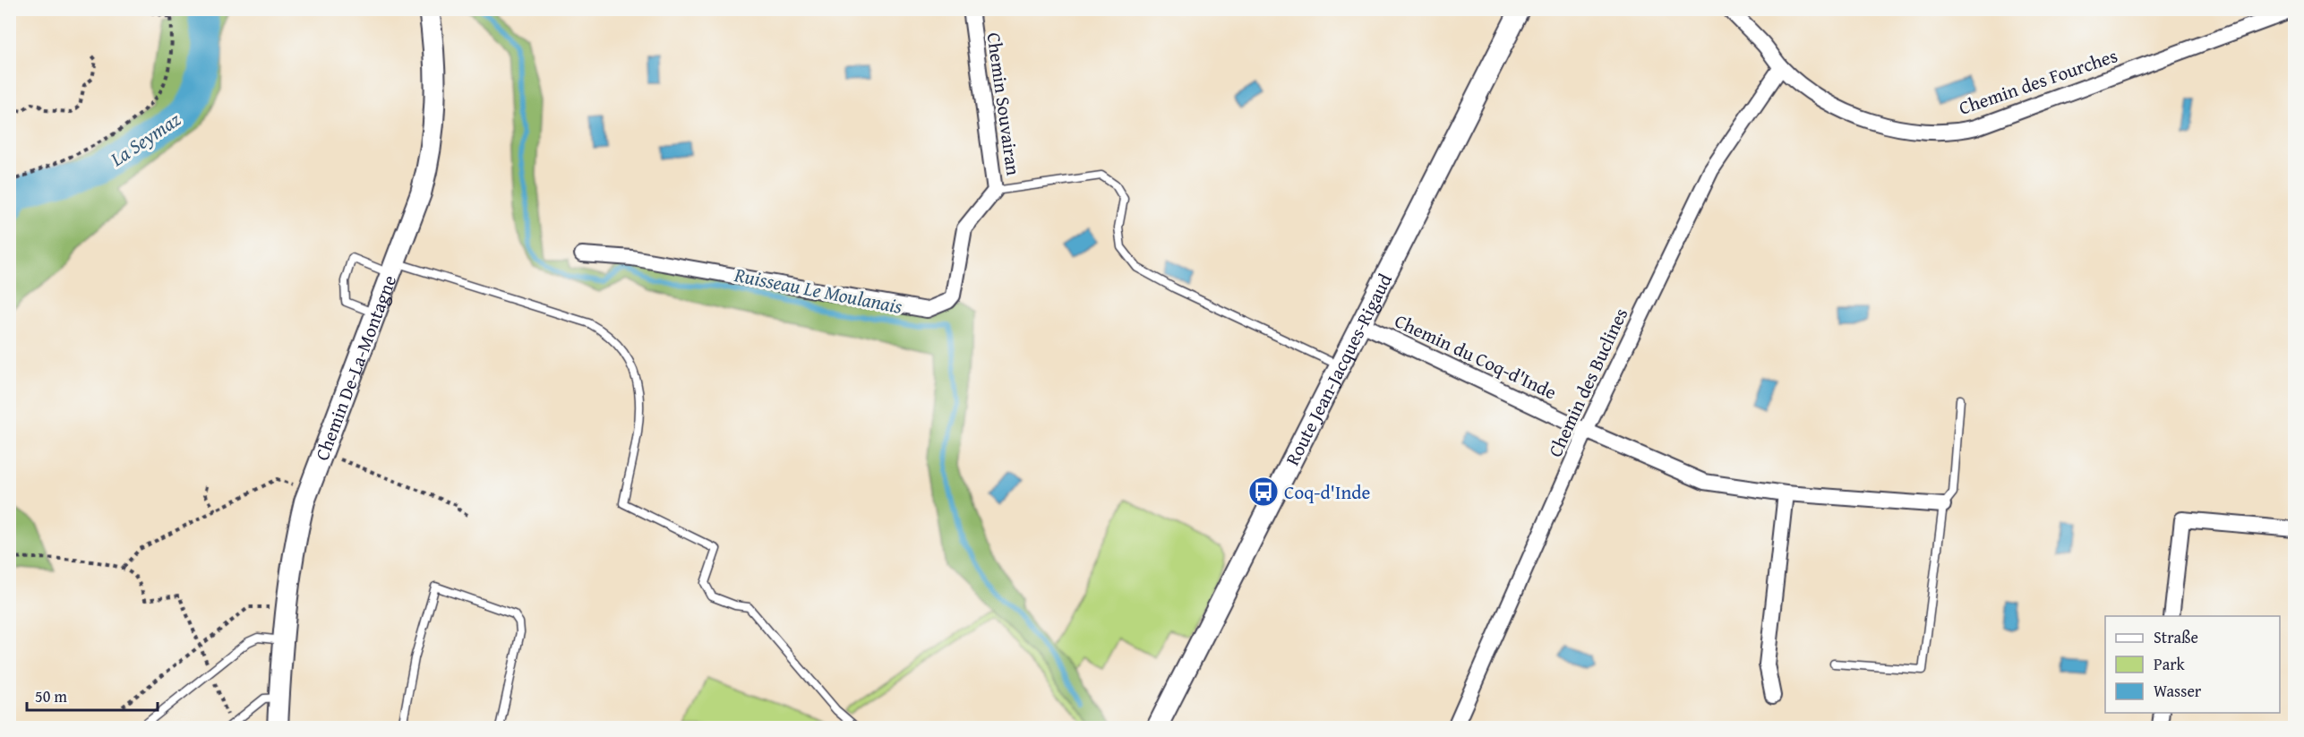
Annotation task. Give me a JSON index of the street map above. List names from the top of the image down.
{
  "streets": {
    "street": [
      "Chemin des Fourches",
      "Chemin Souvairan",
      "Chemin du Coq-d'Inde",
      "Chemin De-La-Montagne",
      "Route Jean-Jacques-Rigaud",
      "Chemin des Buclines"
    ]
  },
  "crossings": [
    ["Chemin des Fourches", "Chemin des Buclines"],
    ["Chemin du Coq-d'Inde", "Route Jean-Jacques-Rigaud"],
    ["Chemin du Coq-d'Inde", "Chemin des Buclines"]
  ],
  "water": ["La Seymaz", "Ruisseau Le Moulanais"],
  "places": {
    "bus stop": ["Coq-d'Inde"]
  },
  "legend": ["Straße", "Park", "Wasser"],
  "scale_bar": "50 m"
}
